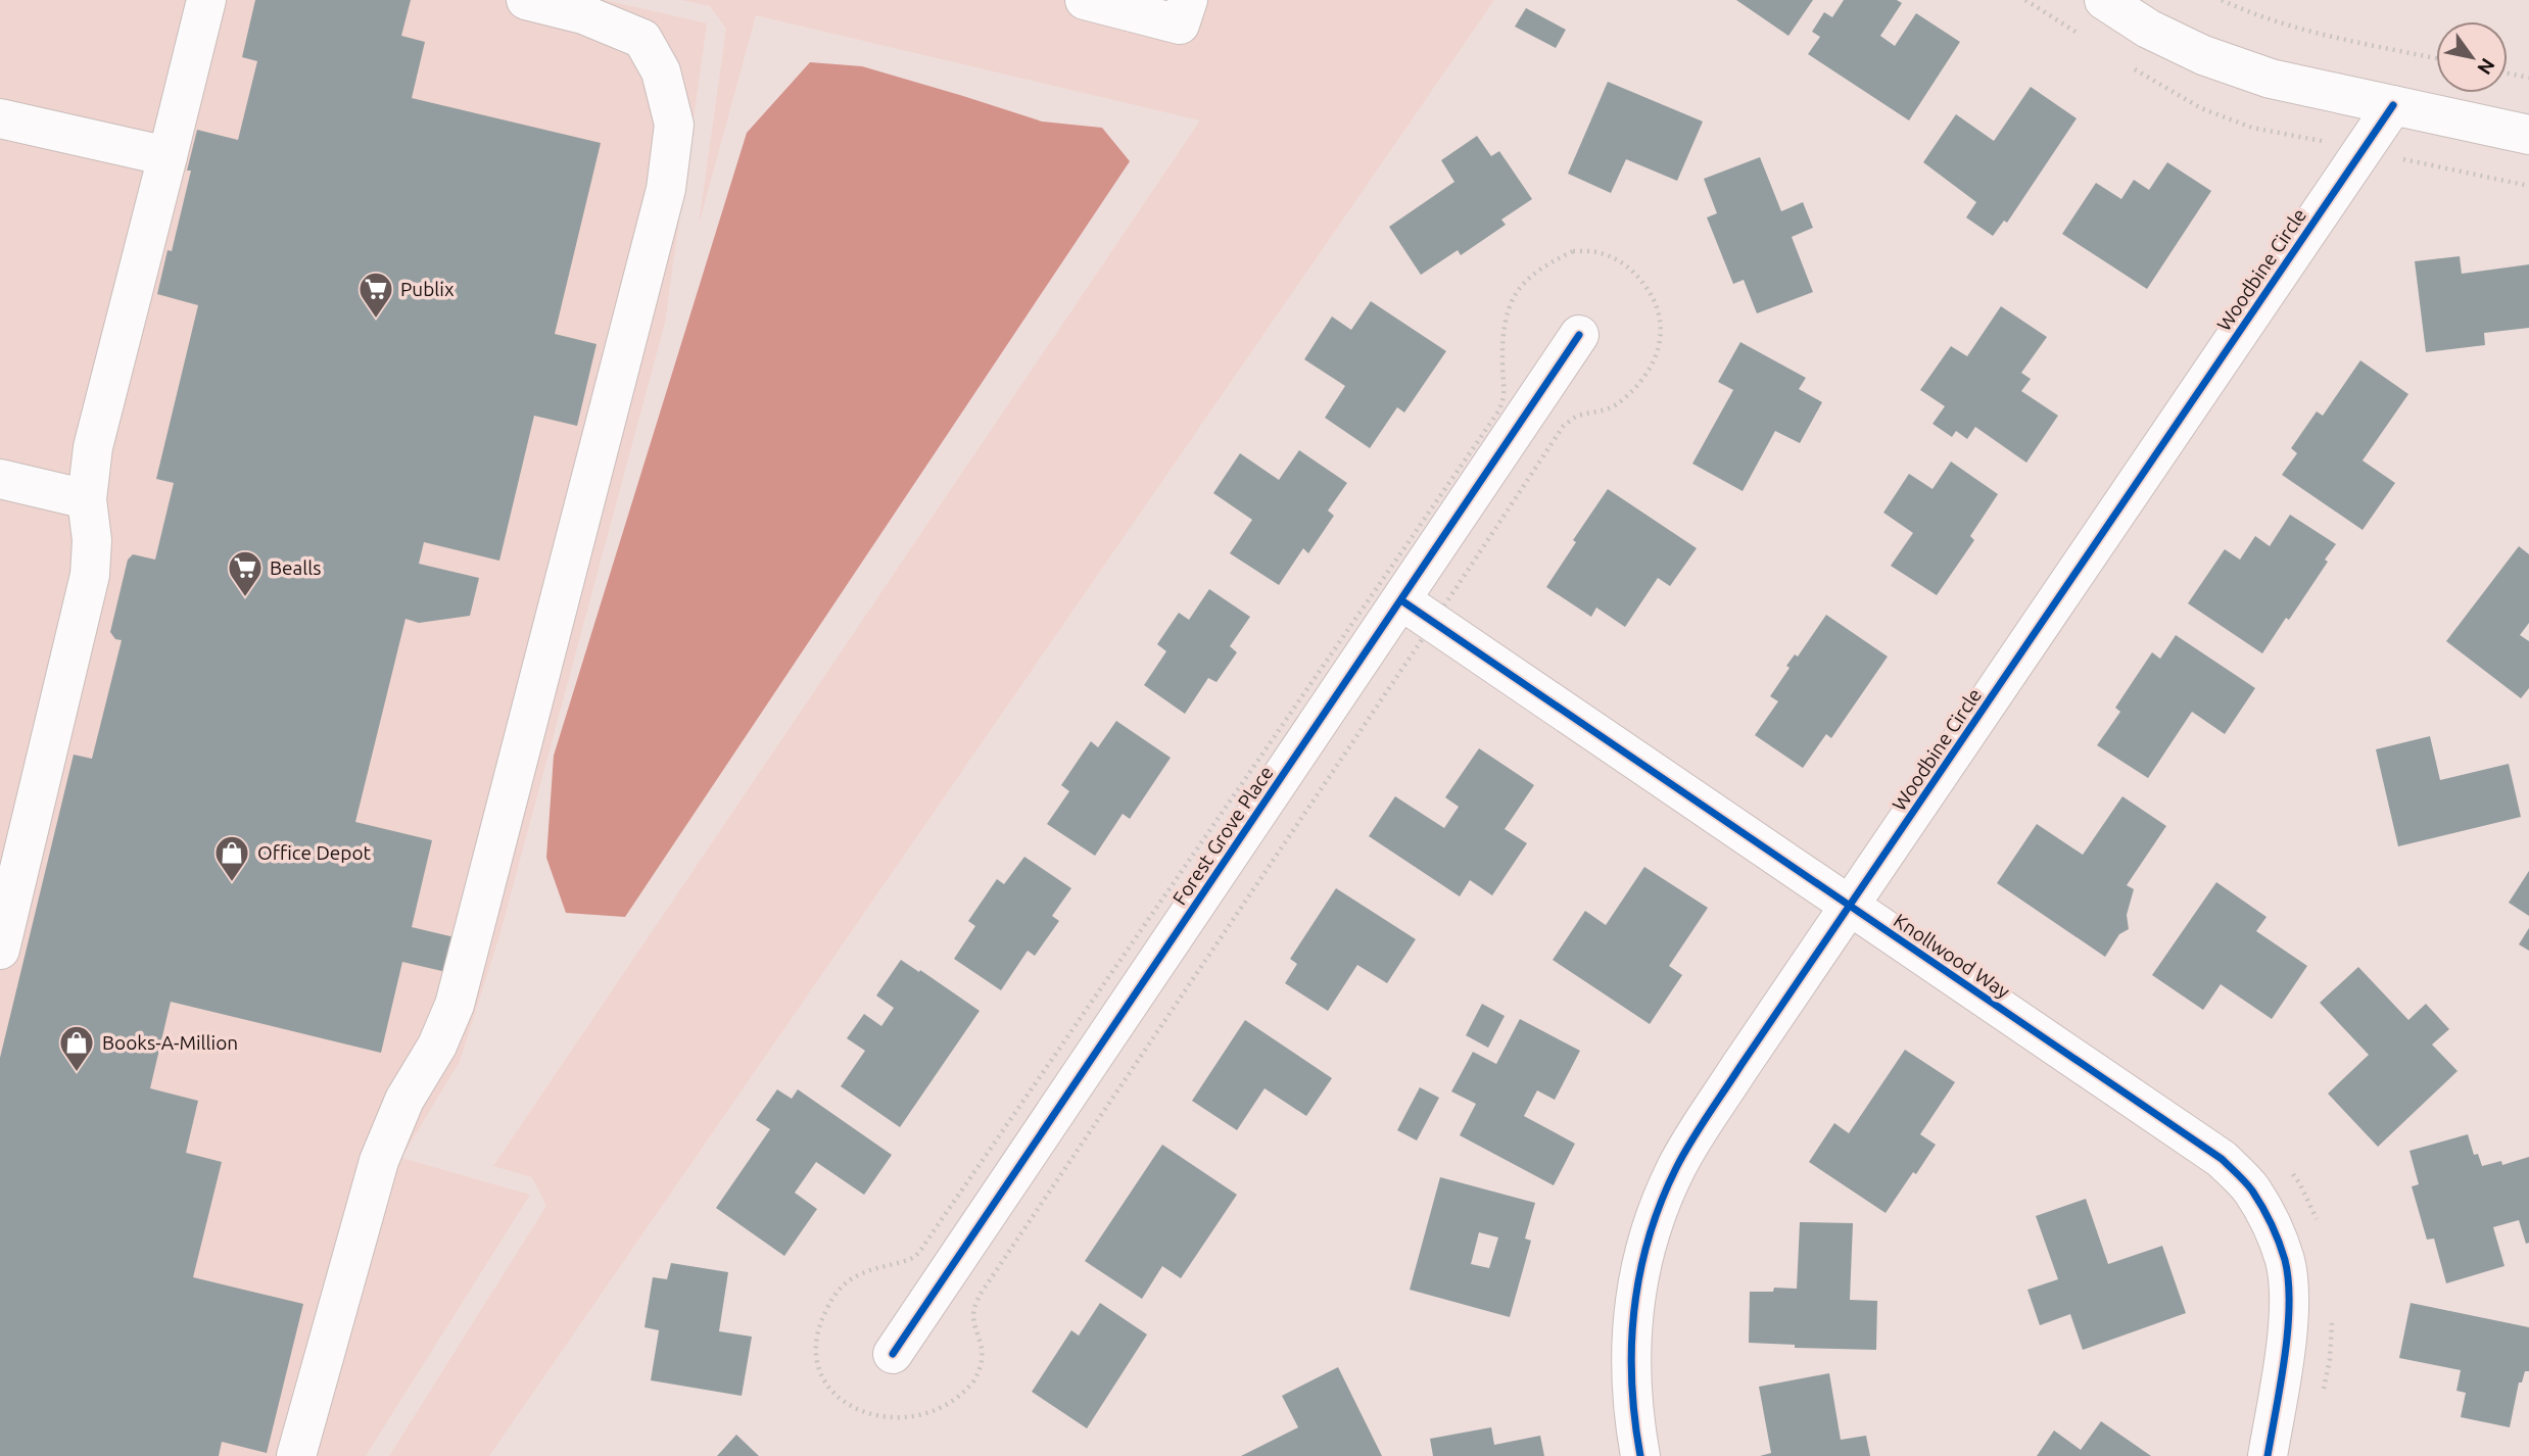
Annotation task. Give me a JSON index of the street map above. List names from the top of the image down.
{
  "streets": {
    "street": ["Woodbine Circle", "Forest Grove Place", "Knollwood Way"]
  },
  "crossings": [
    ["Woodbine Circle", "Knollwood Way"],
    ["Forest Grove Place", "Knollwood Way"]
  ],
  "places": {
    "supermarket": ["Publix", "Bealls"],
    "shop": ["Office Depot", "Books-A-Million"]
  },
  "north": "bottom right"
}
